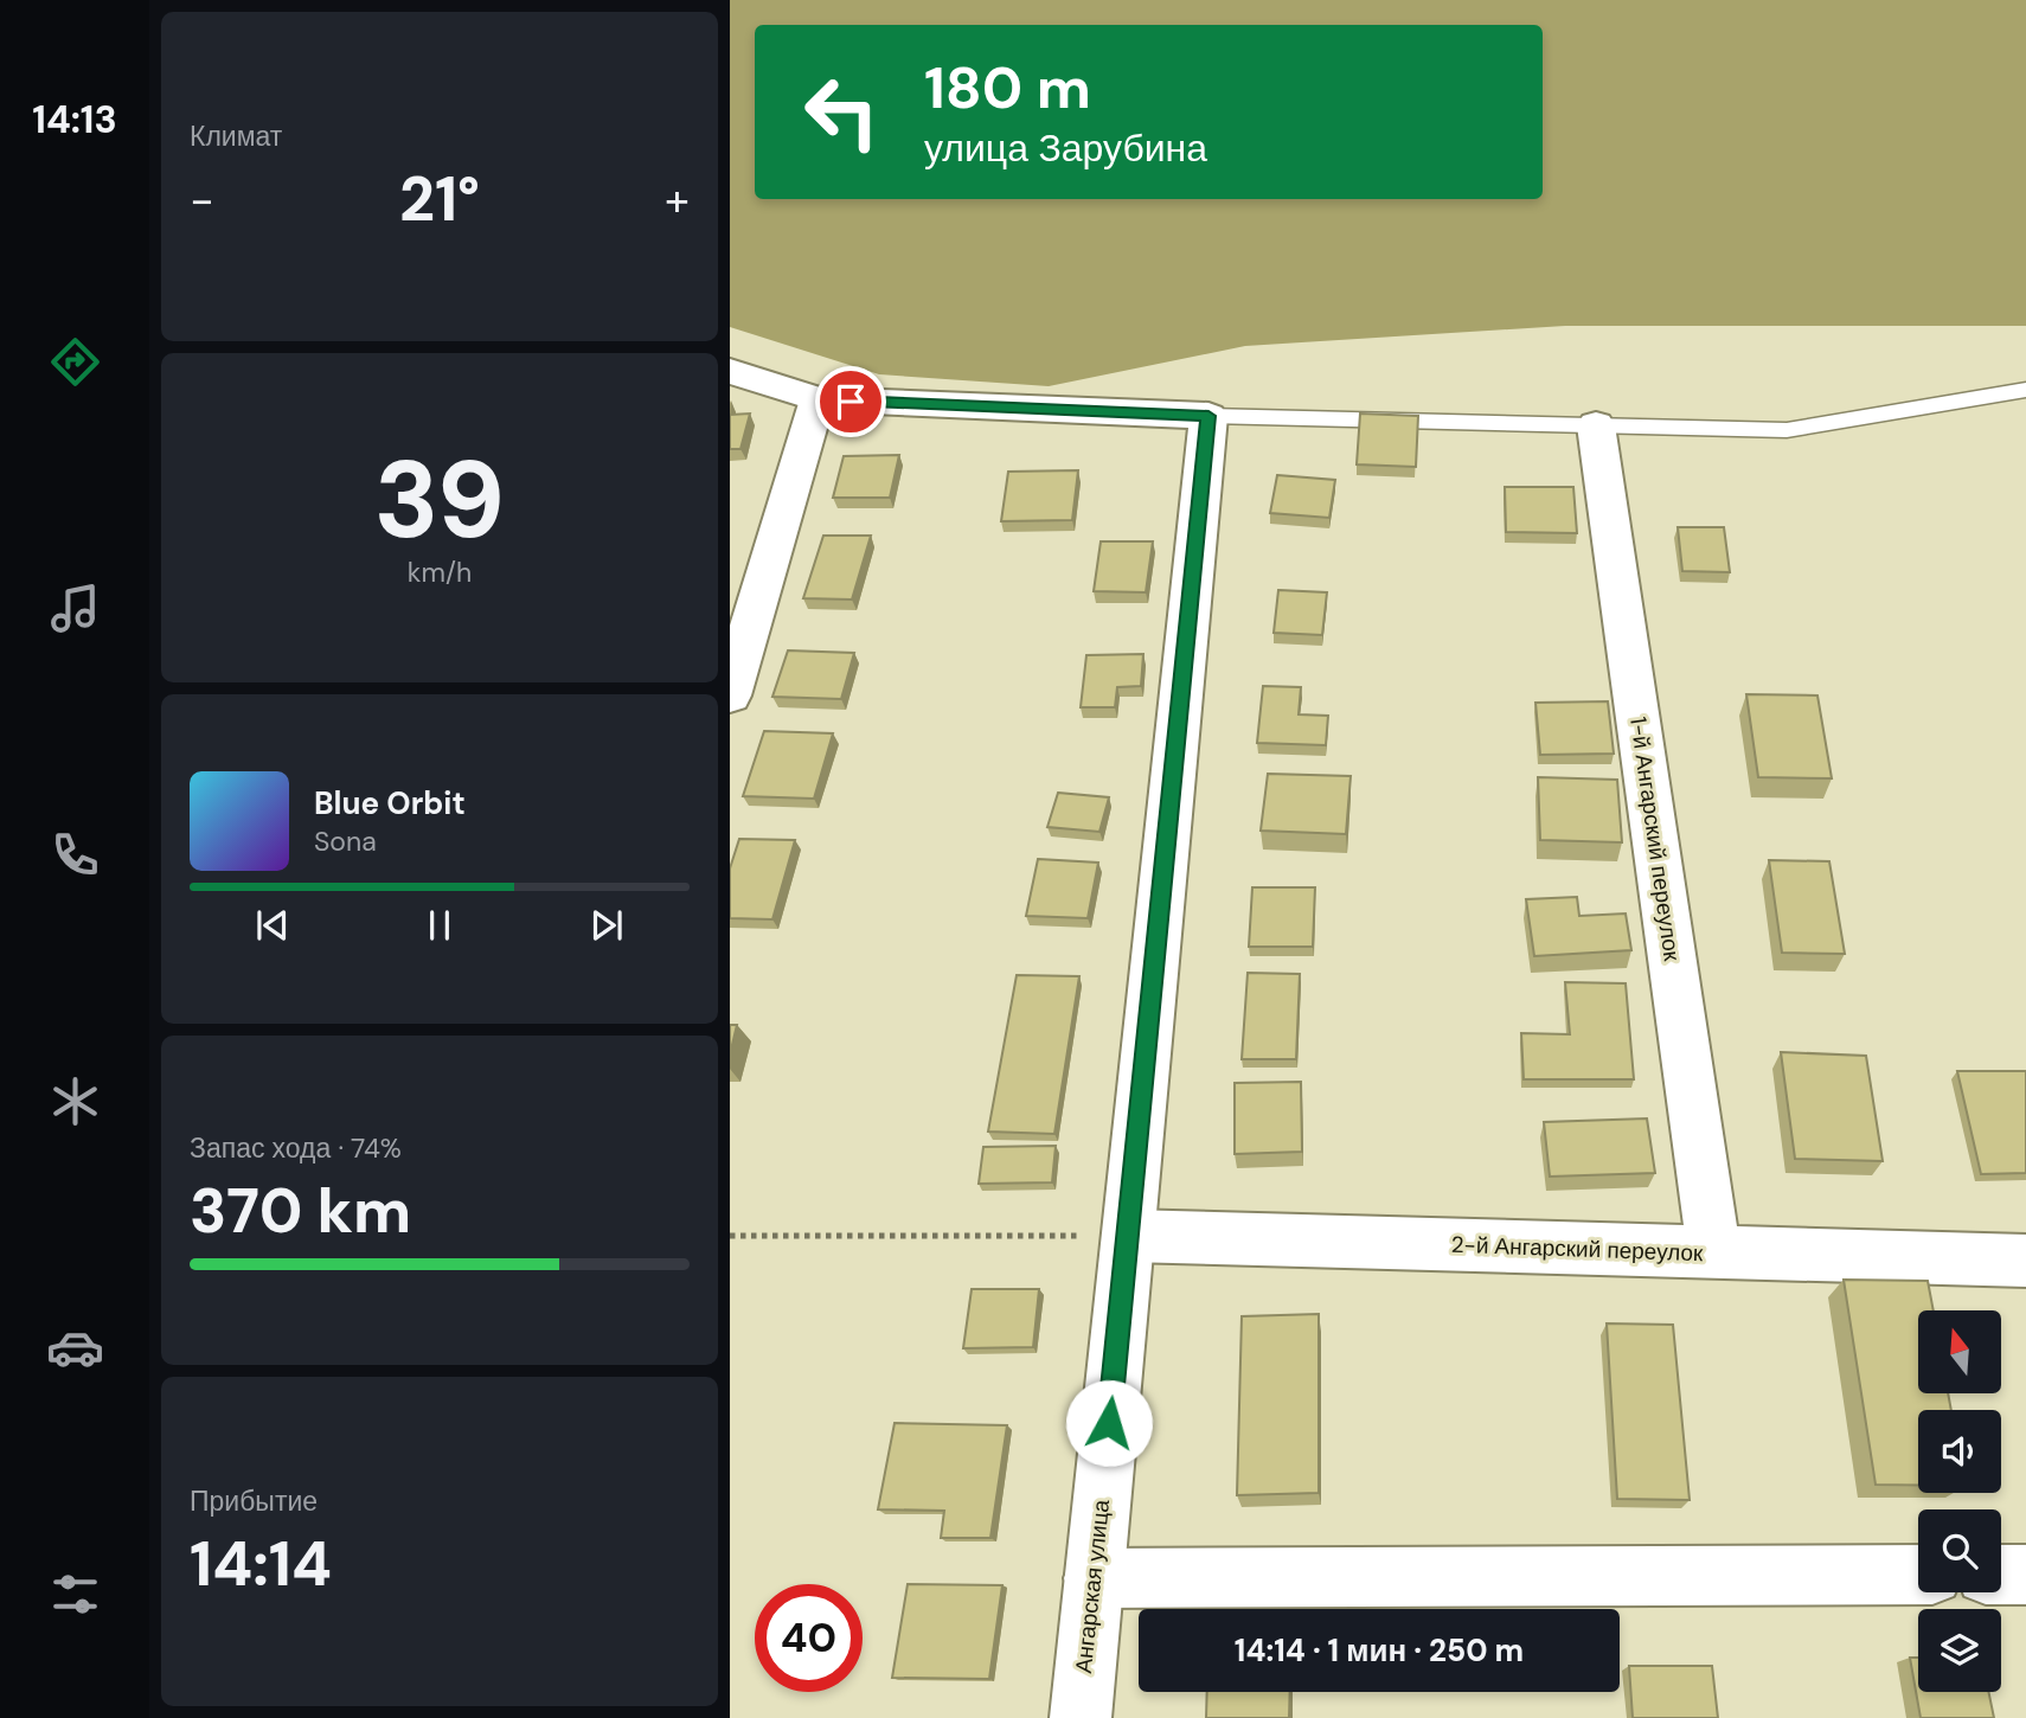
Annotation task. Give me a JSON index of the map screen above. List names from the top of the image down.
{
  "streets": {
    "street": ["1-й Ангарский переулок", "2-й Ангарский переулок", "Ангарская улица"]
  },
  "crossings": [
    ["1-й Ангарский переулок", "2-й Ангарский переулок"],
    ["2-й Ангарский переулок", "Ангарская улица"]
  ],
  "north": "top",
  "page": {
    "tabs": "14:13",
    "tile": [
      "Климат",
      ["39", "km/h"],
      ["Запас хода · 74%", "370 km"],
      ["Прибытие", "14:14"]
    ],
    "turn": ["180 m", "улица Зарубина"],
    "heat": ["−", "21°", "+"],
    "song": ["Blue Orbit", "Sona"],
    "limit": "40",
    "trip": "14:14 · 1 мин · 250 m"
  }
}
